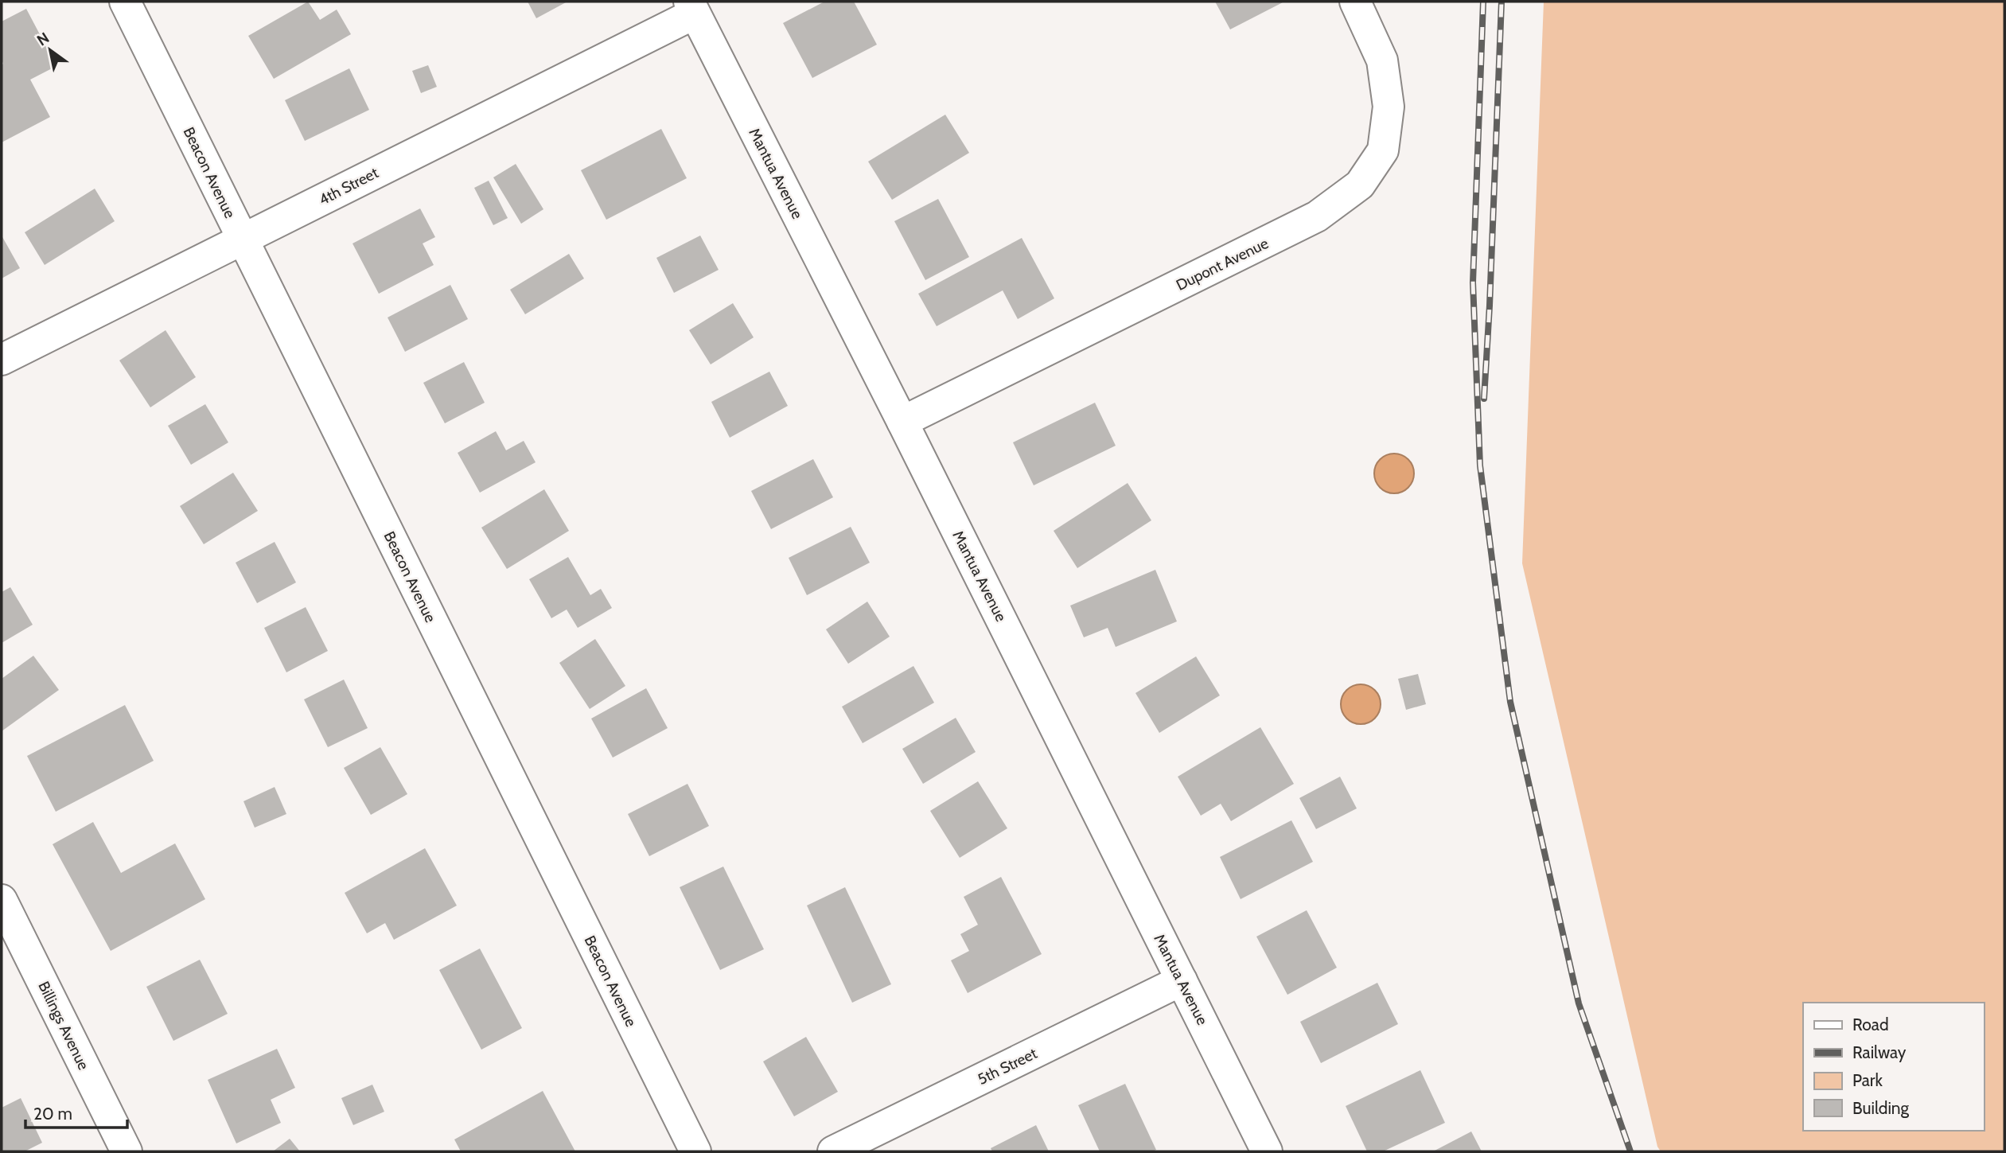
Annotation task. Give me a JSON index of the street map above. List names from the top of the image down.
{
  "streets": {
    "street": [
      "Beacon Avenue",
      "Mantua Avenue",
      "4th Street",
      "Dupont Avenue",
      "Billings Avenue",
      "5th Street"
    ]
  },
  "crossings": [
    ["Beacon Avenue", "4th Street"],
    ["Mantua Avenue", "4th Street"],
    ["Mantua Avenue", "Dupont Avenue"],
    ["Mantua Avenue", "5th Street"]
  ],
  "legend": [
    "Road",
    "Railway",
    "Park",
    "Building"
  ],
  "scale_bar": "20 m",
  "north": "top left"
}
